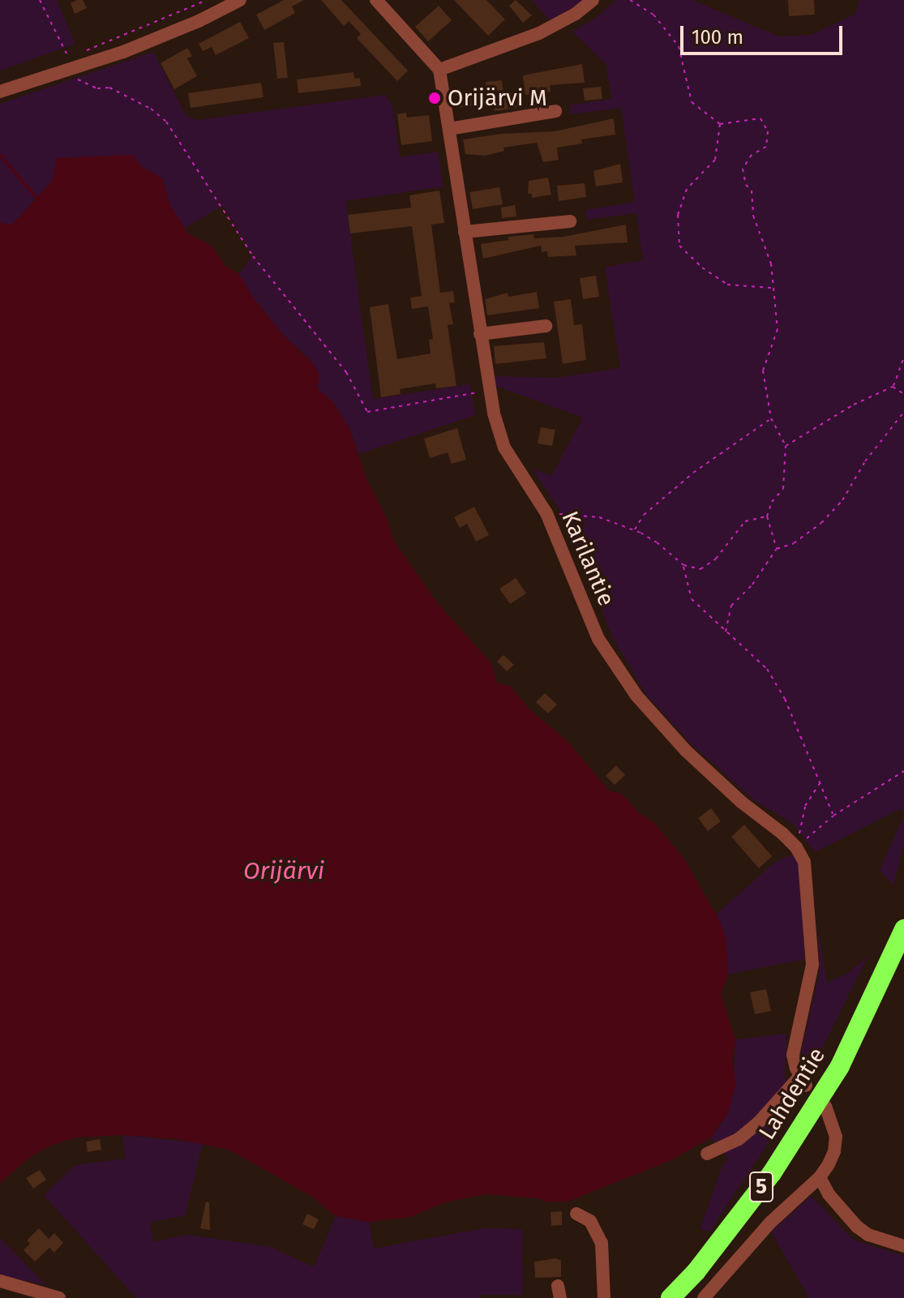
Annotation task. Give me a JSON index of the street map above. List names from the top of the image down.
{
  "streets": {
    "highway": ["Lahdentie", "5"],
    "street": ["Karilantie"]
  },
  "water": ["Orijärvi"],
  "places": ["Orijärvi M"],
  "scale_bar": "100 m"
}
